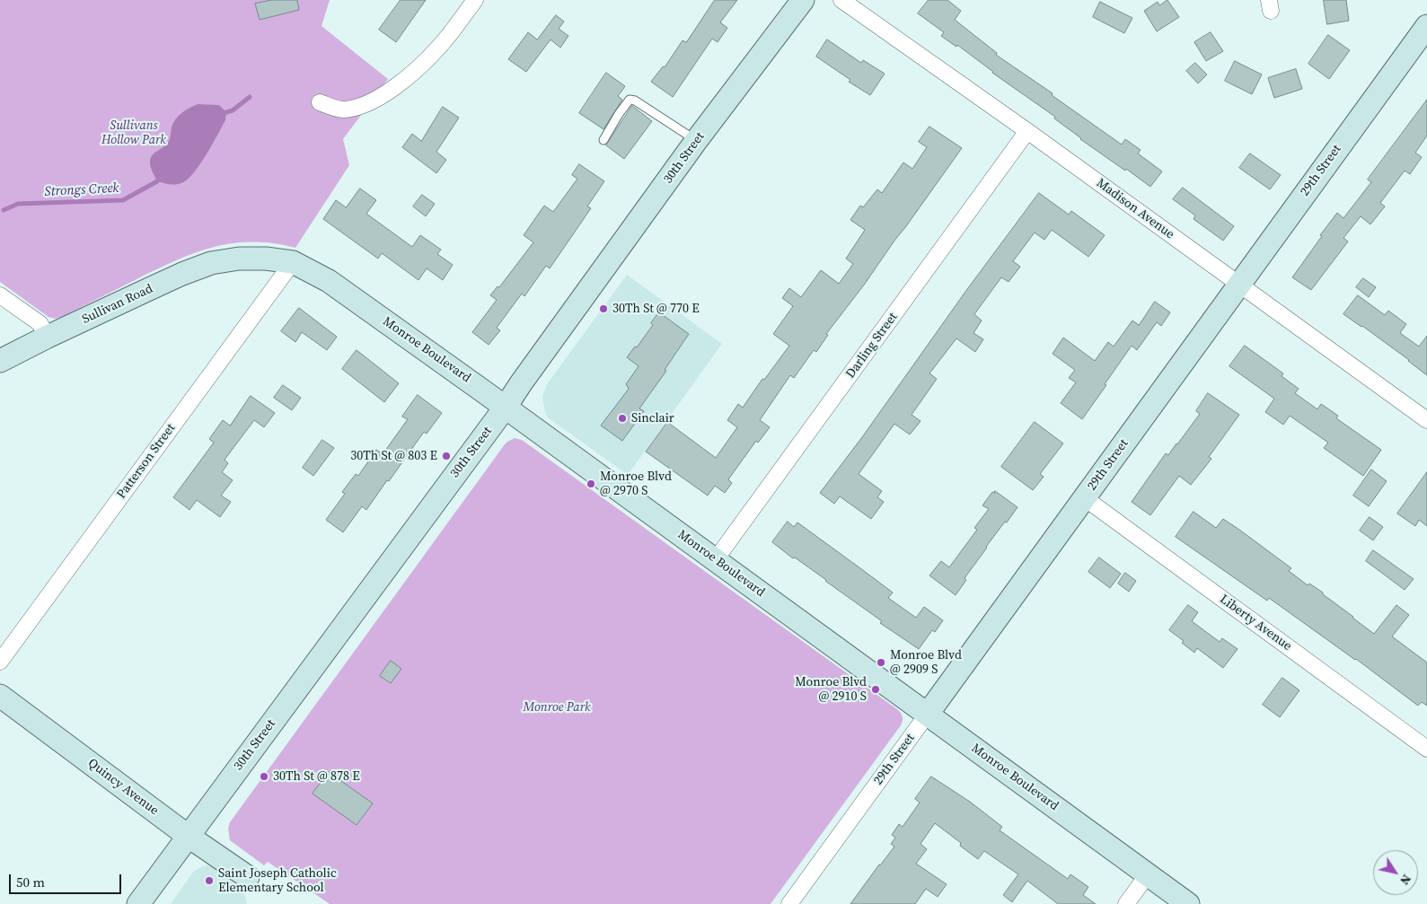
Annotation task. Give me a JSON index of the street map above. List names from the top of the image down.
{
  "streets": {
    "street": [
      "30th Street",
      "29th Street",
      "Madison Avenue",
      "Sullivan Road",
      "Darling Street",
      "Monroe Boulevard",
      "Patterson Street",
      "Liberty Avenue",
      "Quincy Avenue"
    ]
  },
  "crossings": [
    ["30th Street", "Monroe Boulevard"],
    ["30th Street", "Quincy Avenue"],
    ["29th Street", "Madison Avenue"],
    ["29th Street", "Monroe Boulevard"],
    ["29th Street", "Liberty Avenue"],
    ["Madison Avenue", "Darling Street"],
    ["Sullivan Road", "Monroe Boulevard"],
    ["Darling Street", "Monroe Boulevard"],
    ["Monroe Boulevard", "Patterson Street"]
  ],
  "water": ["Strongs Creek"],
  "parks": ["Sullivans Hollow Park", "Monroe Park"],
  "places": [
    "30Th St @ 770 E",
    "Sinclair",
    "30Th St @ 803 E",
    "Monroe Blvd @ 2970 S",
    "Monroe Blvd @ 2909 S",
    "Monroe Blvd @ 2910 S",
    "30Th St @ 878 E",
    "Saint Joseph Catholic Elementary School"
  ],
  "scale_bar": "50 m",
  "north": "bottom right"
}
